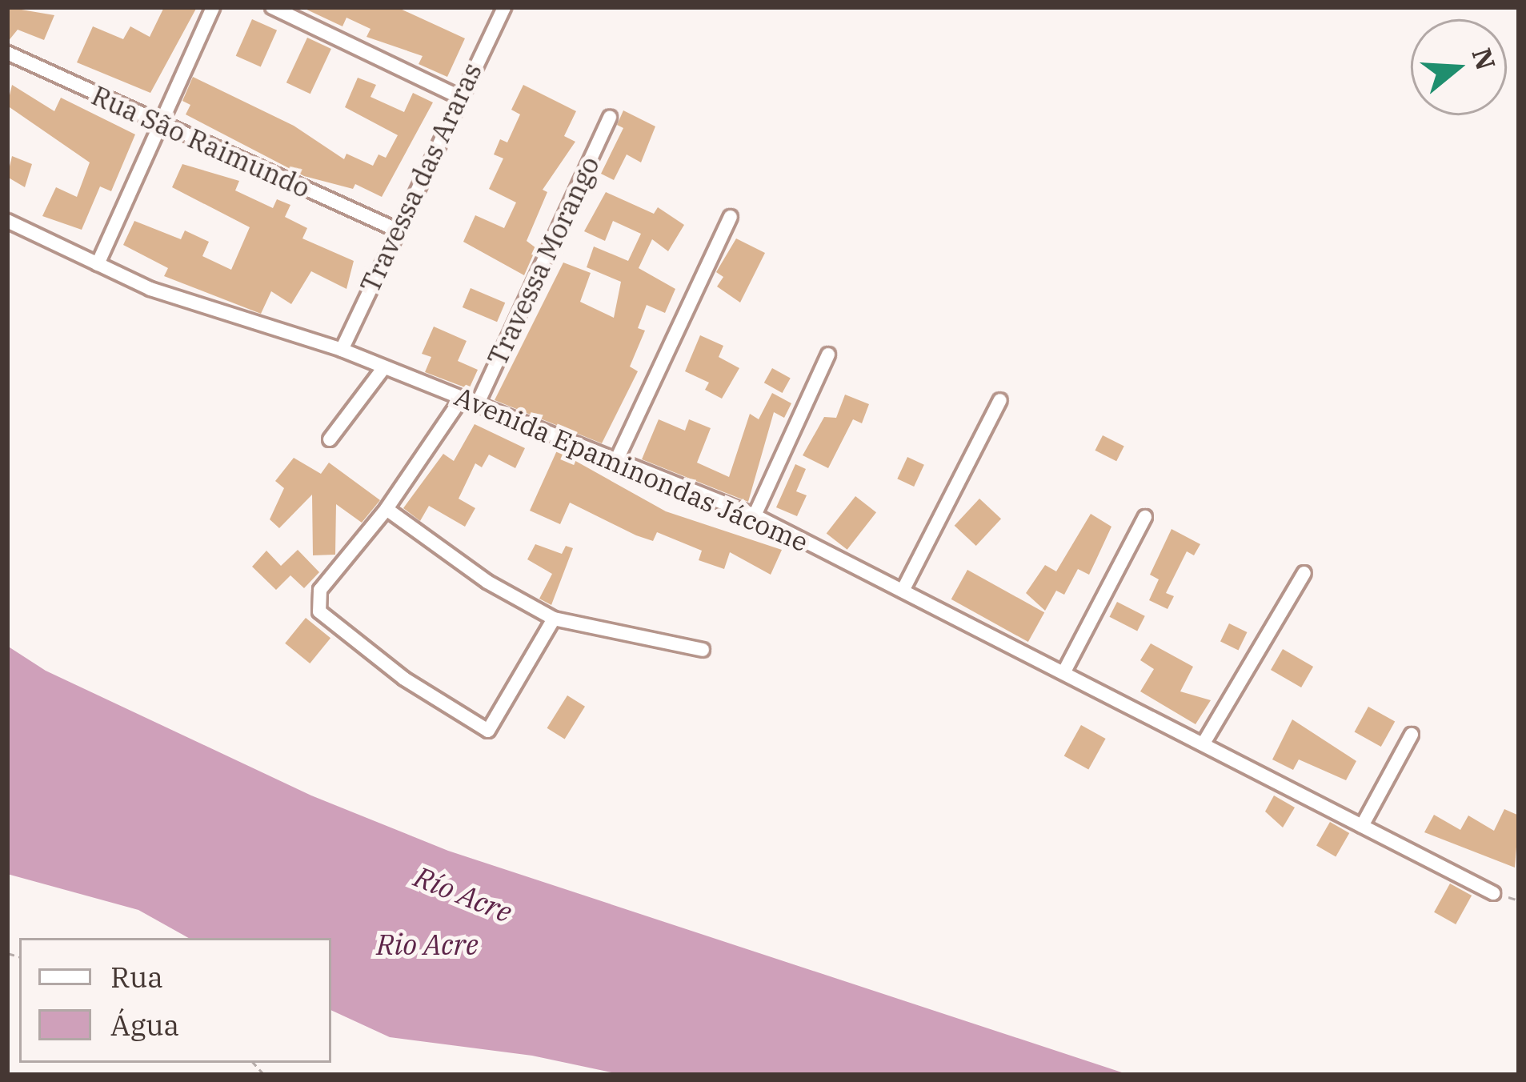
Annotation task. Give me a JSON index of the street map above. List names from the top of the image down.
{
  "streets": {
    "street": [
      "Rua São Raimundo",
      "Travessa das Araras",
      "Travessa Morango",
      "Avenida Epaminondas Jácome"
    ]
  },
  "crossings": [
    ["Rua São Raimundo", "Travessa das Araras"],
    ["Travessa das Araras", "Avenida Epaminondas Jácome"],
    ["Travessa Morango", "Avenida Epaminondas Jácome"]
  ],
  "water": ["Río Acre", "Rio Acre"],
  "legend": ["Rua", "Água"],
  "north": "right"
}
